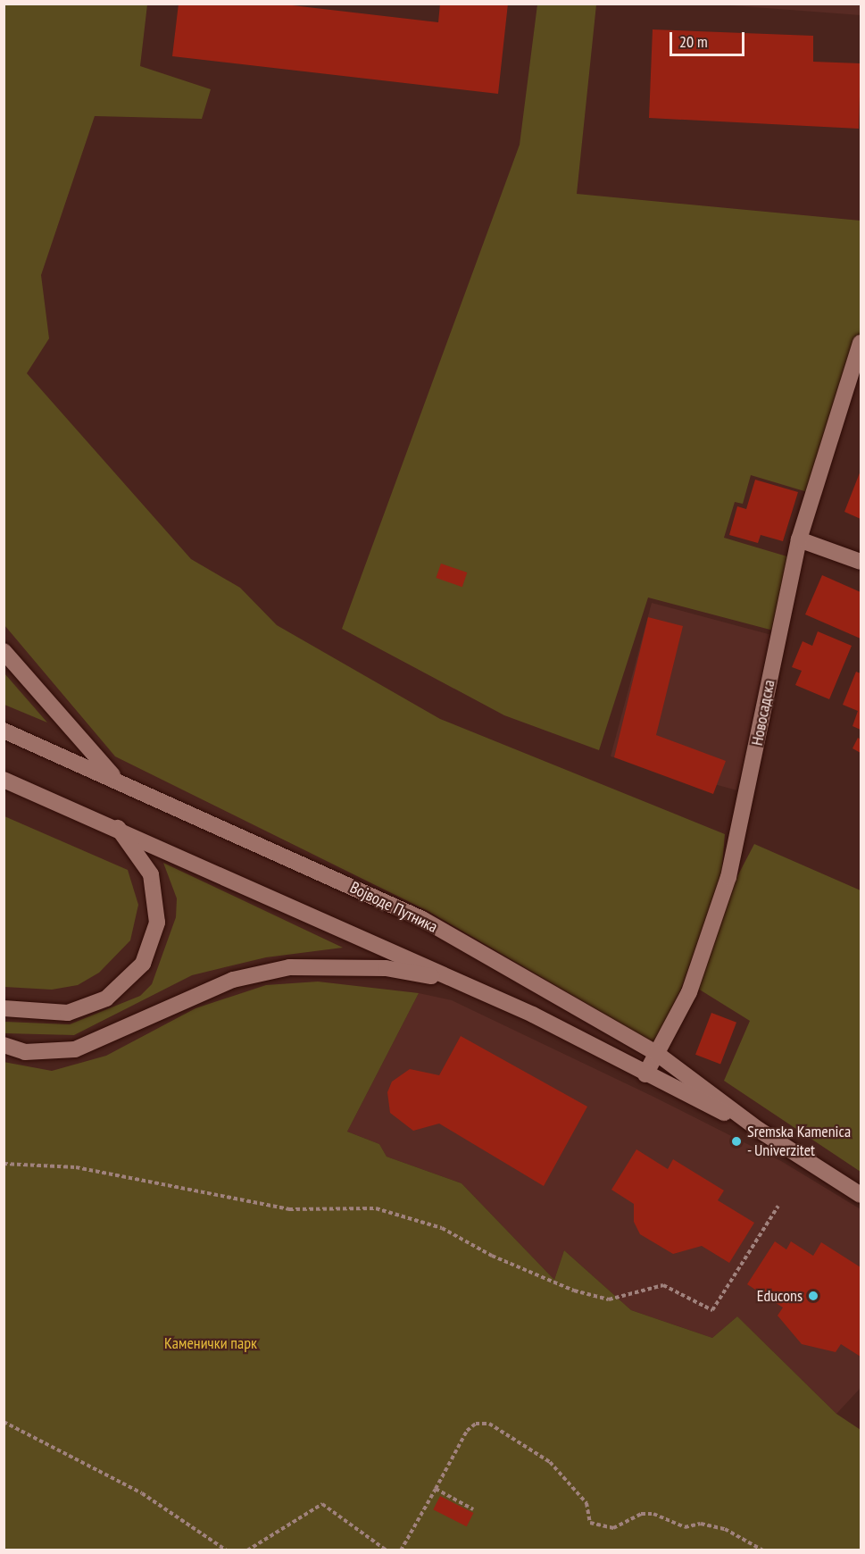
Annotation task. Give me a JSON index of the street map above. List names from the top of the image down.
{
  "streets": {
    "main road": ["Новосадска", "Војводе Путника"]
  },
  "crossings": [
    ["Новосадска", "Војводе Путника"]
  ],
  "parks": ["Каменички парк"],
  "places": ["Sremska Kamenica - Univerzitet", "Educons"],
  "scale_bar": "20 m"
}
